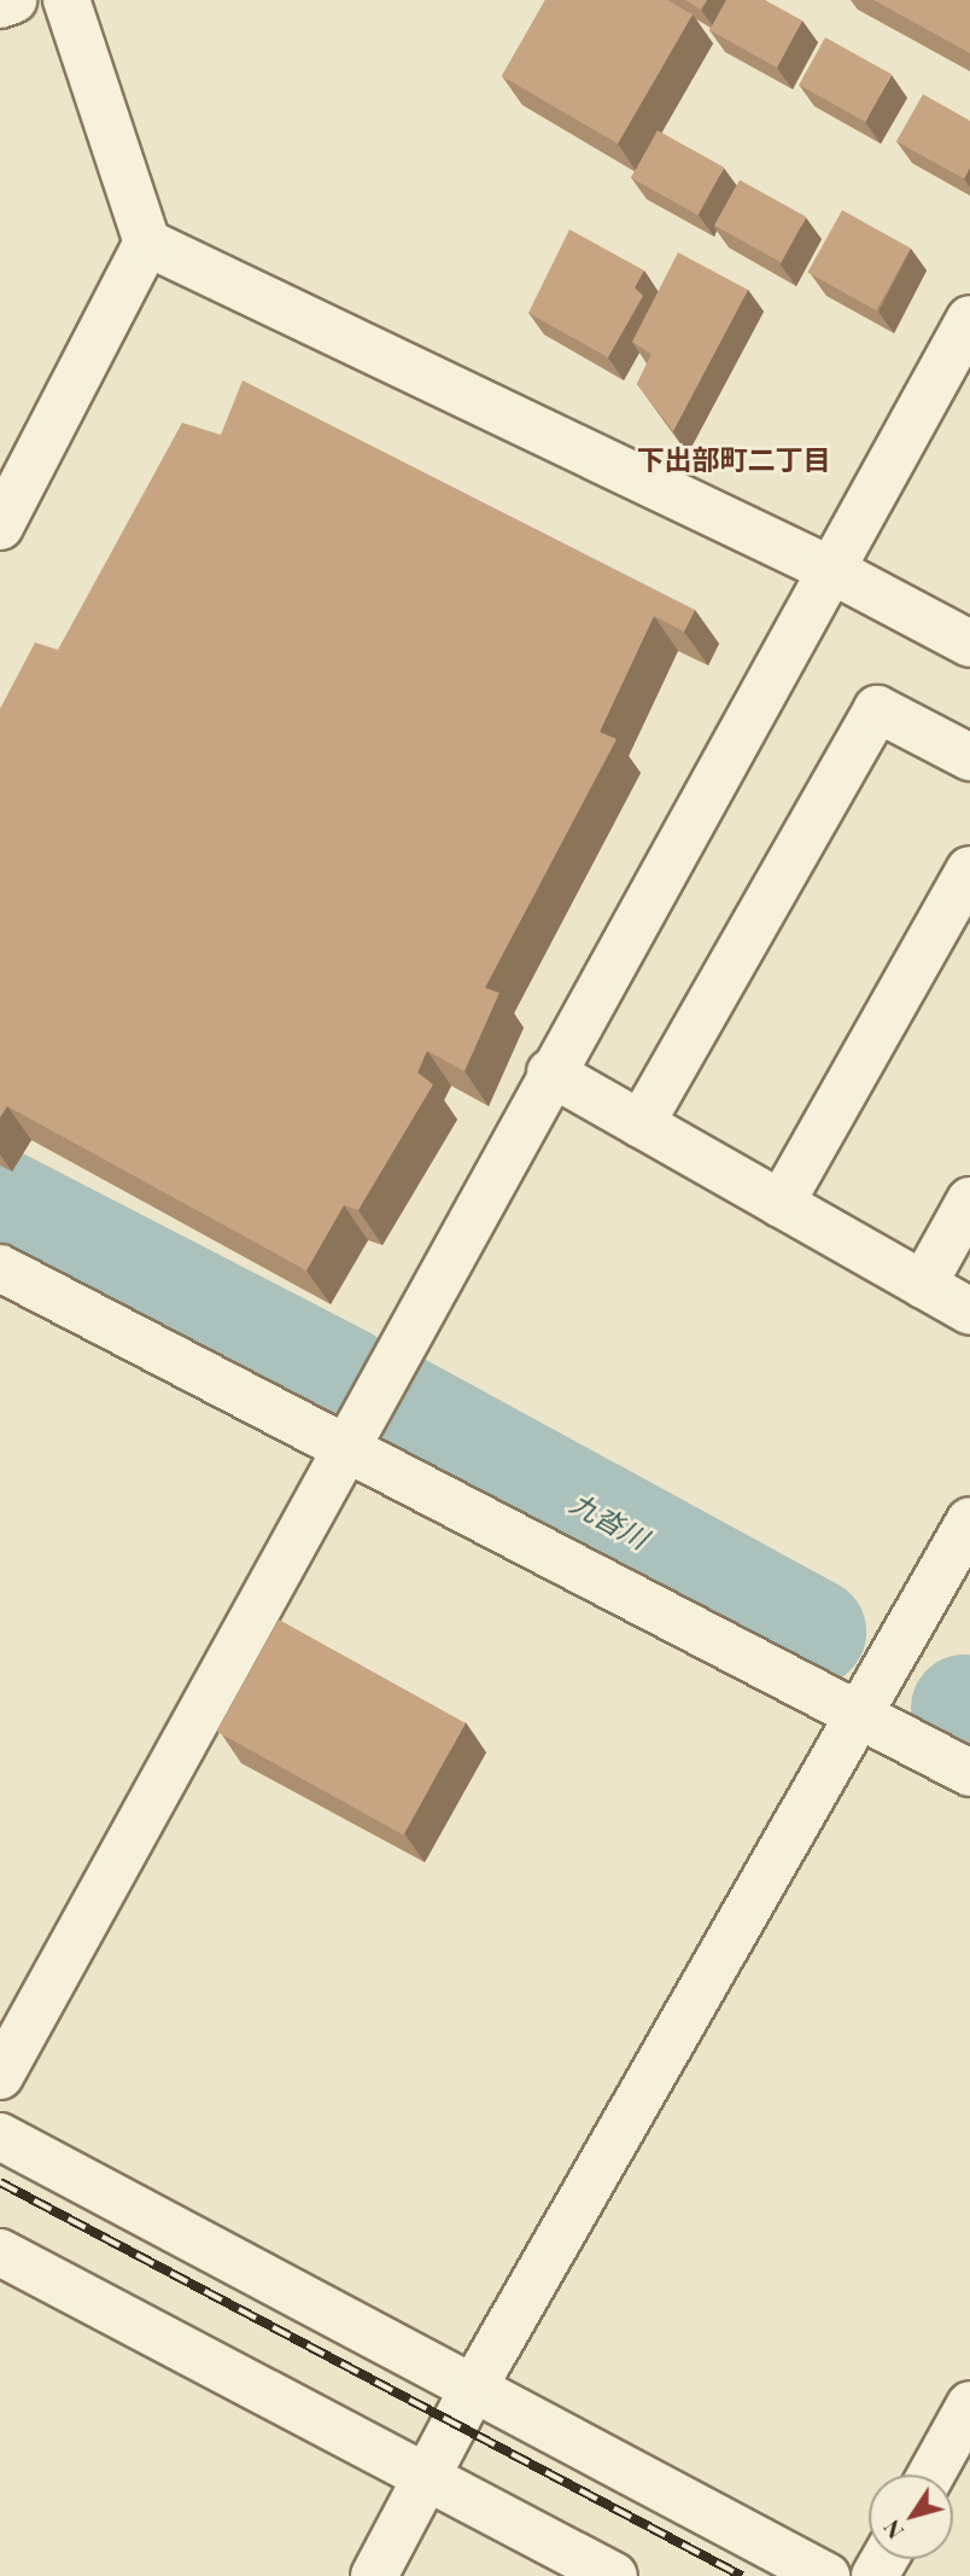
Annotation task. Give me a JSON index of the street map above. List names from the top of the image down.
{
  "districts": ["下出部町二丁目"],
  "water": ["九沓川"],
  "north": "bottom left"
}
